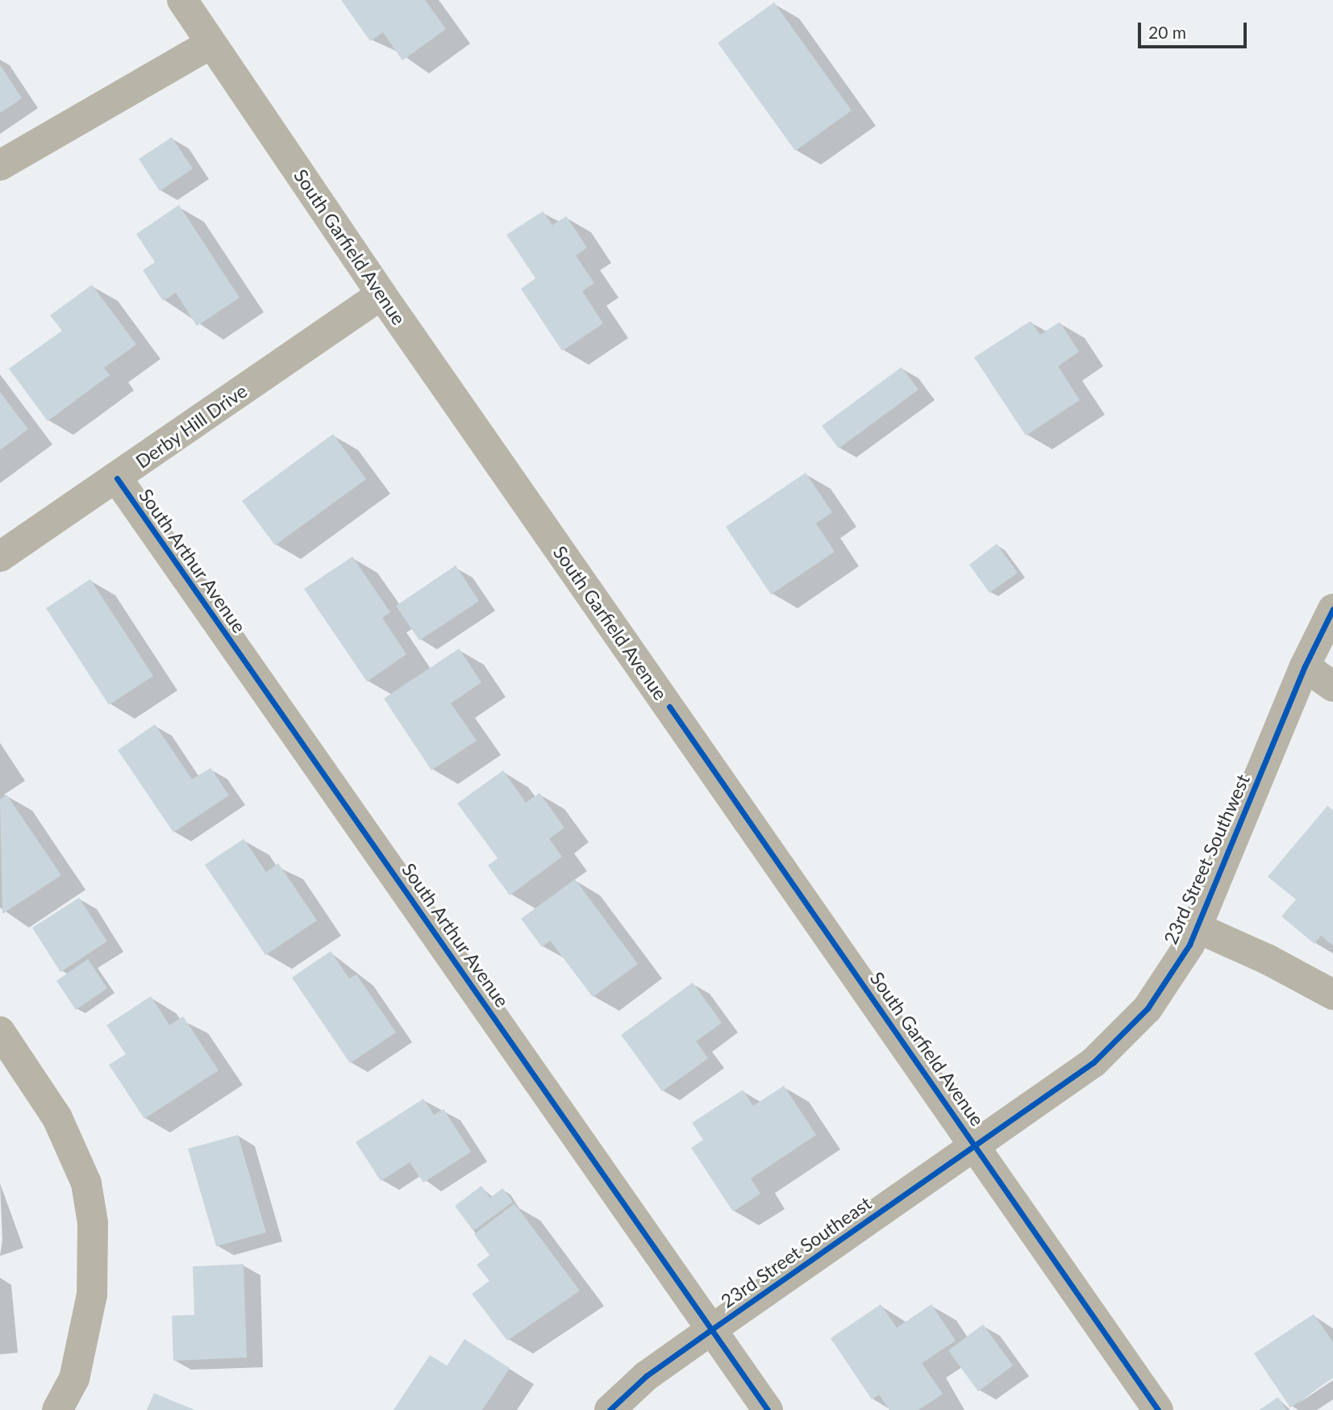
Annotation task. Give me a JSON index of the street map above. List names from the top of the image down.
{
  "streets": {
    "street": [
      "South Garfield Avenue",
      "Derby Hill Drive",
      "South Arthur Avenue",
      "23rd Street Southwest",
      "23rd Street Southeast"
    ]
  },
  "crossings": [
    ["South Garfield Avenue", "Derby Hill Drive"],
    ["South Garfield Avenue", "23rd Street Southwest"],
    ["South Garfield Avenue", "23rd Street Southeast"],
    ["Derby Hill Drive", "South Arthur Avenue"],
    ["South Arthur Avenue", "23rd Street Southeast"],
    ["23rd Street Southwest", "23rd Street Southeast"]
  ],
  "scale_bar": "20 m"
}
